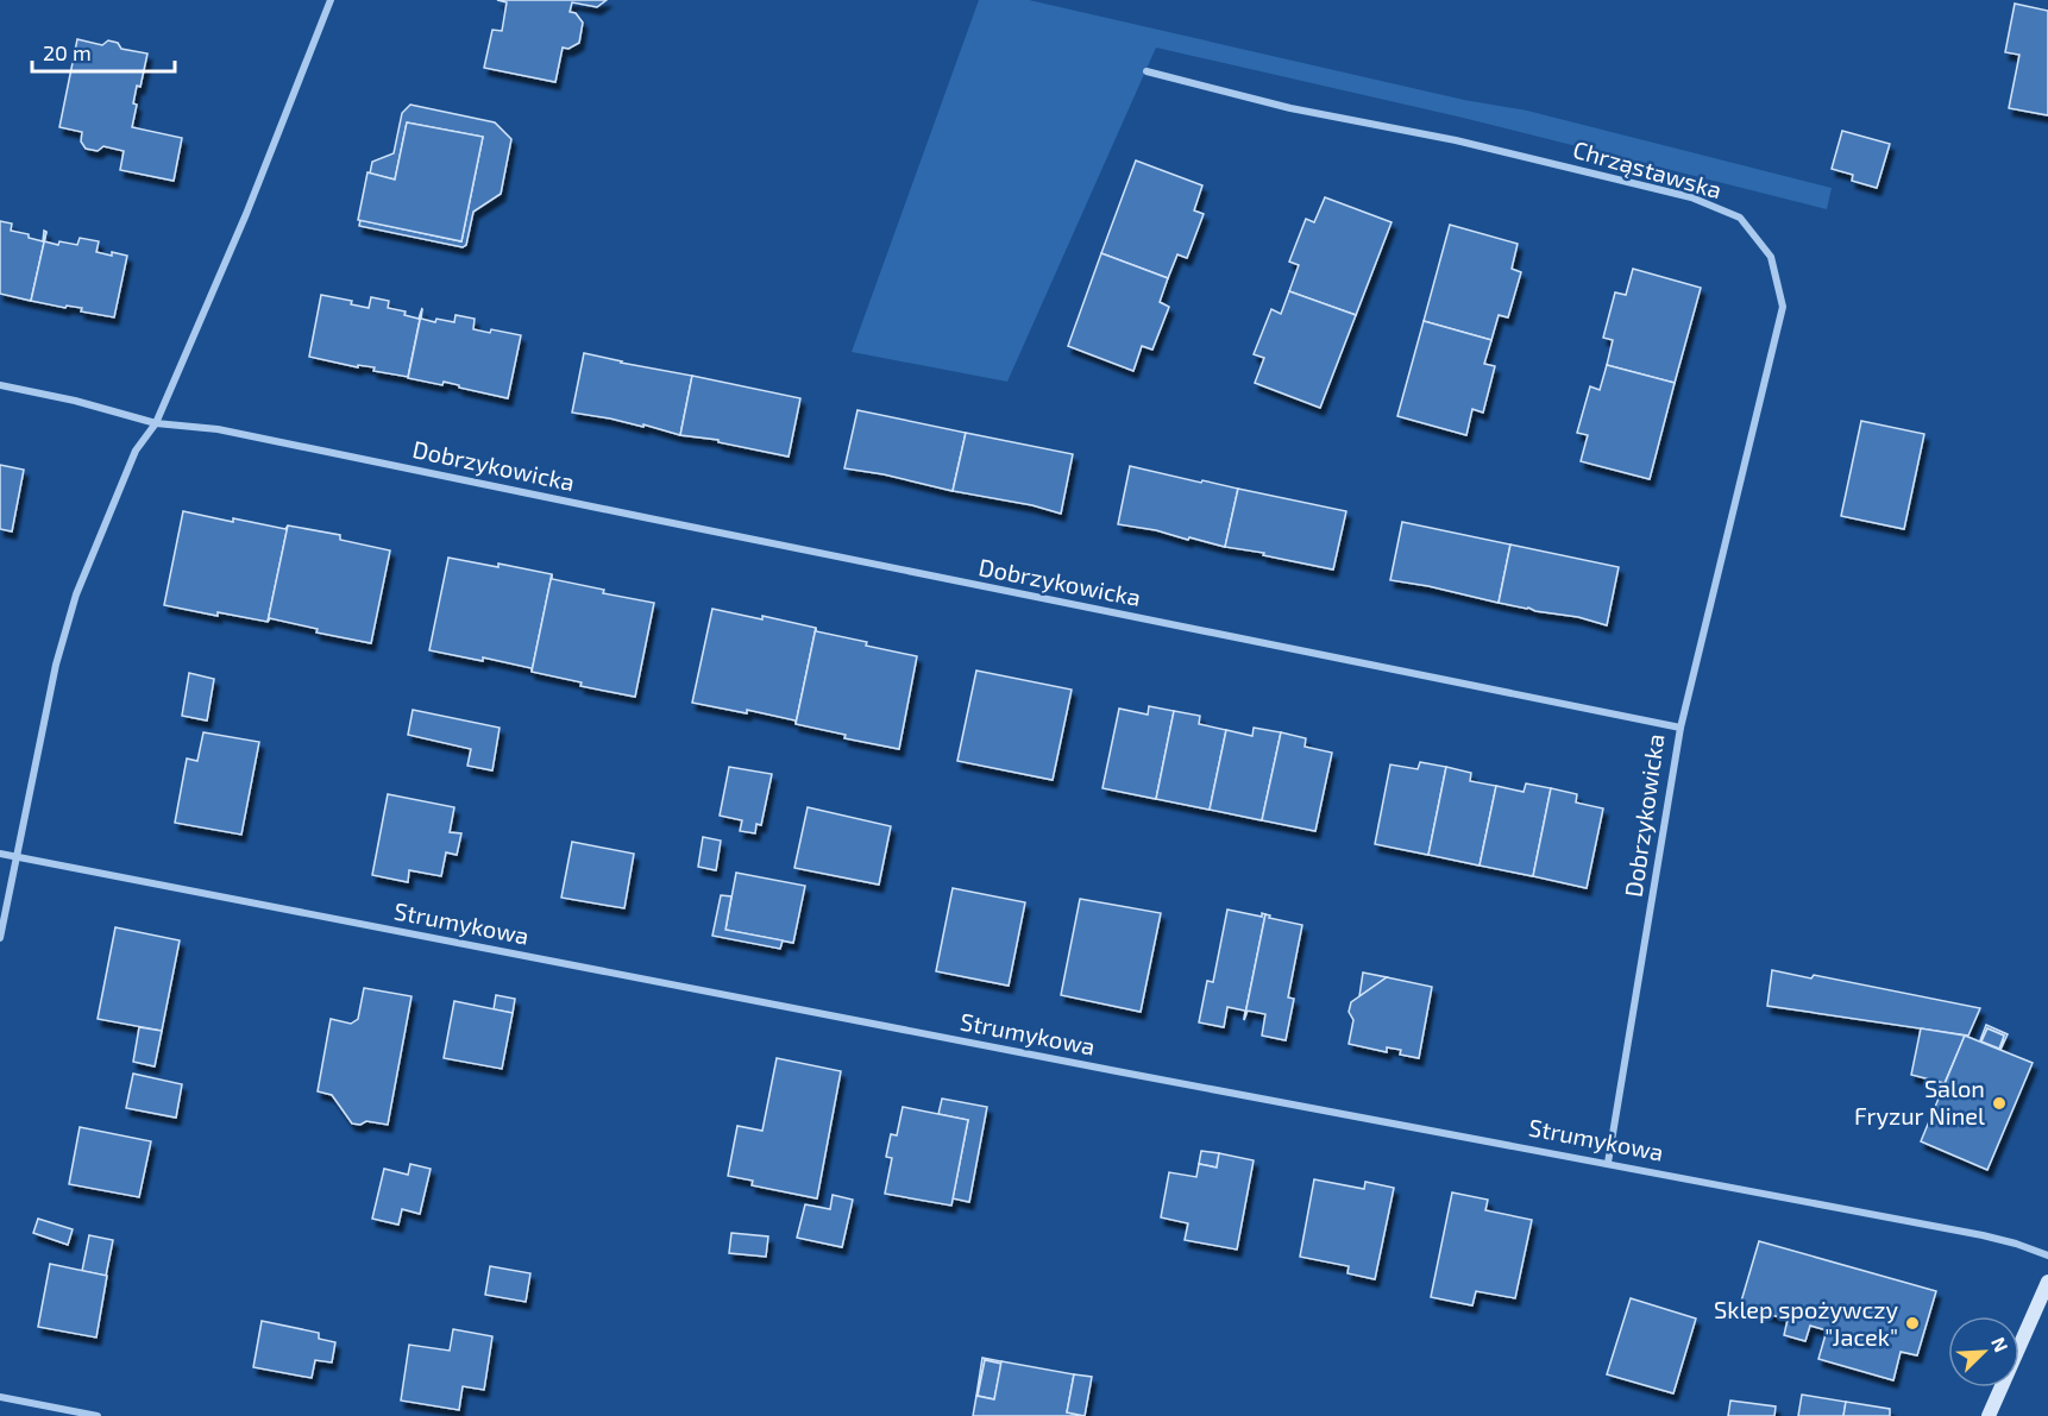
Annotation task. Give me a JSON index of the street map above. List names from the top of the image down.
{
  "streets": {
    "street": ["Chrząstawska", "Dobrzykowicka", "Strumykowa"]
  },
  "crossings": [
    ["Chrząstawska", "Dobrzykowicka"],
    ["Dobrzykowicka", "Strumykowa"]
  ],
  "places": ["Salon Fryzur Ninel", "Sklep spożywczy \"Jacek\""],
  "scale_bar": "20 m",
  "north": "top right"
}
